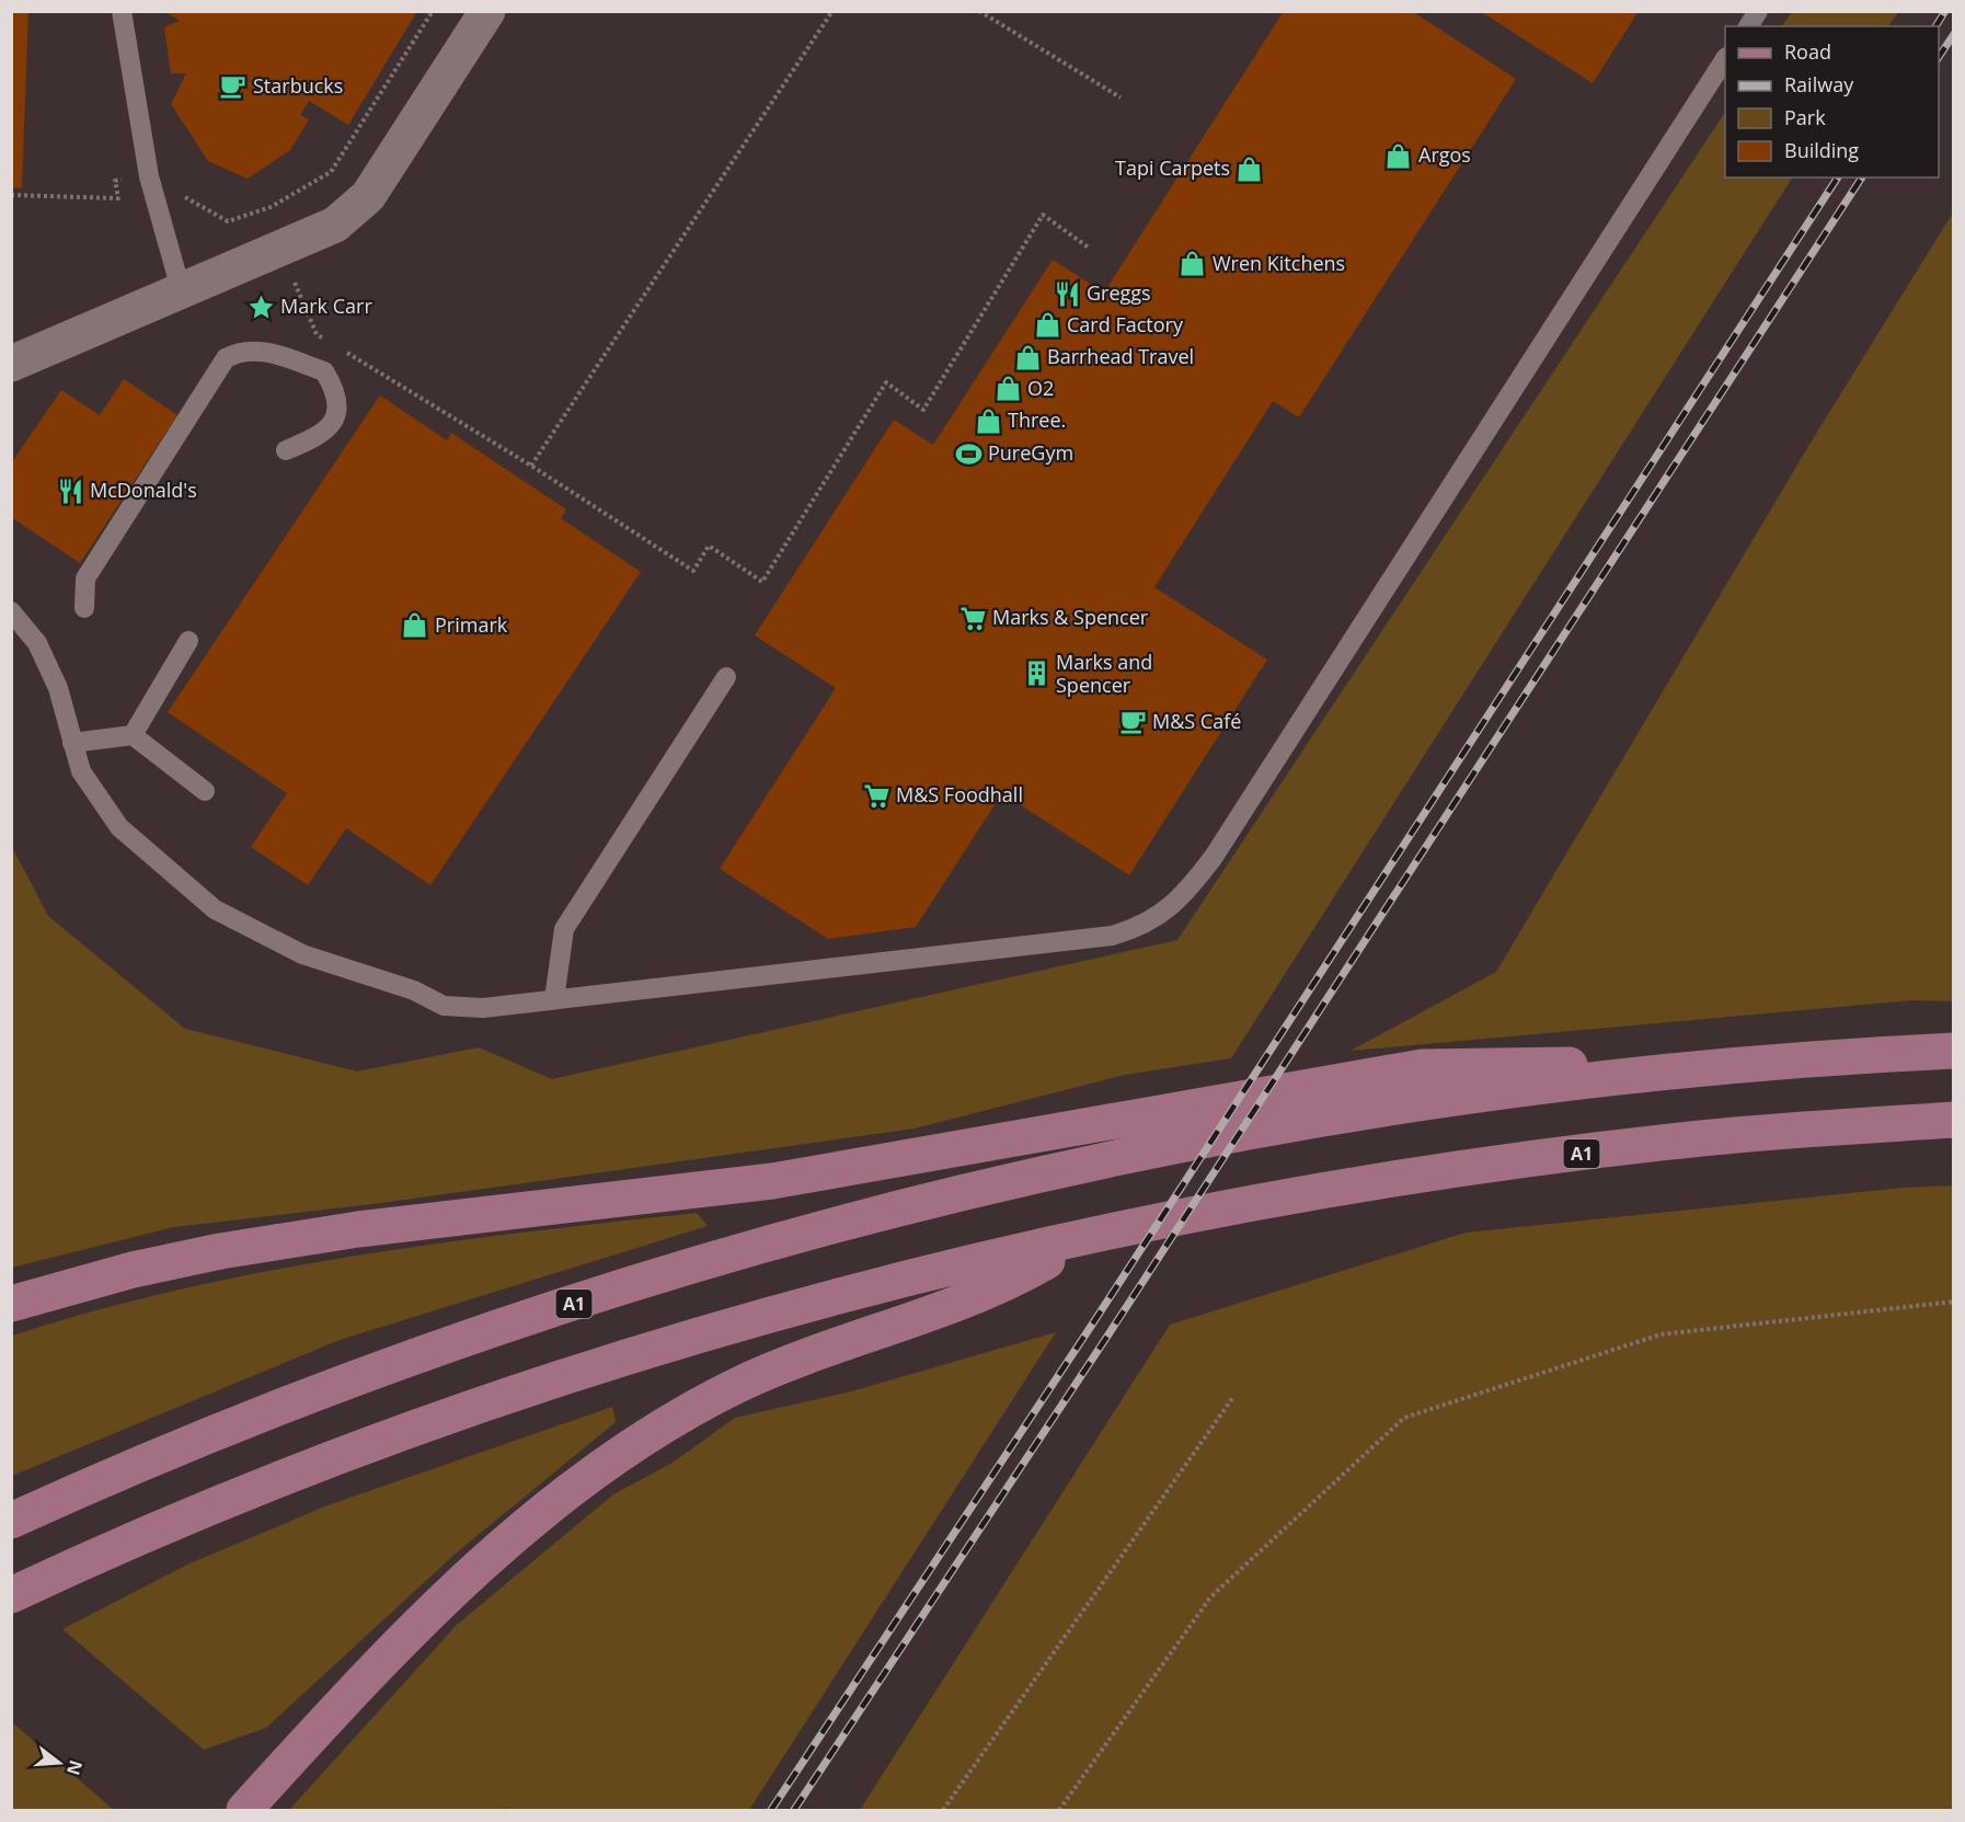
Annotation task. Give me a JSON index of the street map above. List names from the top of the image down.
{
  "streets": {
    "main road": ["A1"]
  },
  "places": {
    "cafe": ["Starbucks", "M&S Café"],
    "shop": [
      "Argos",
      "Tapi Carpets",
      "Wren Kitchens",
      "Card Factory",
      "Barrhead Travel",
      "O2",
      "Three.",
      "Primark"
    ],
    "restaurant": ["Greggs", "McDonald's"],
    "place": ["Mark Carr"],
    "sports": ["PureGym"],
    "supermarket": ["Marks & Spencer", "M&S Foodhall"],
    "building": ["Marks and Spencer"]
  },
  "legend": [
    "Road",
    "Railway",
    "Park",
    "Building"
  ],
  "north": "right"
}
